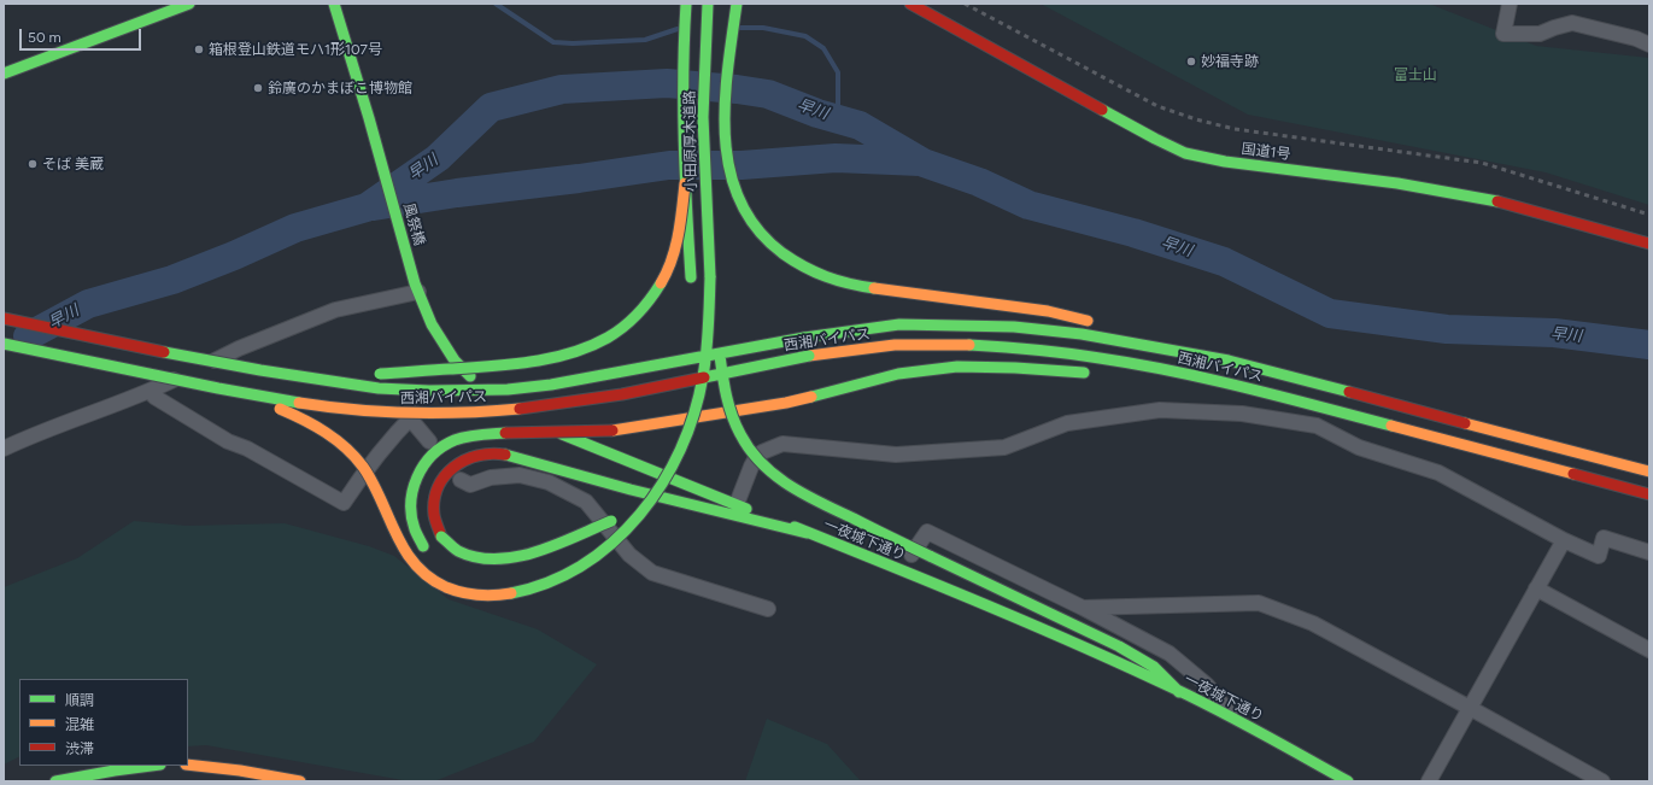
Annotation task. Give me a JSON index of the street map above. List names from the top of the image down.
{
  "streets": {
    "main road": [
      "小田原厚木道路",
      "国道1号",
      "風祭橋",
      "西湘バイパス",
      "一夜城下通り"
    ]
  },
  "crossings": [
    ["風祭橋", "一夜城下通り"]
  ],
  "water": ["早川"],
  "parks": ["富士山"],
  "places": [
    "箱根登山鉄道モハ1形107号",
    "妙福寺跡",
    "鈴廣のかまぼこ博物館",
    "そば 美蔵"
  ],
  "legend": ["順調", "混雑", "渋滞"],
  "scale_bar": "50 m"
}
